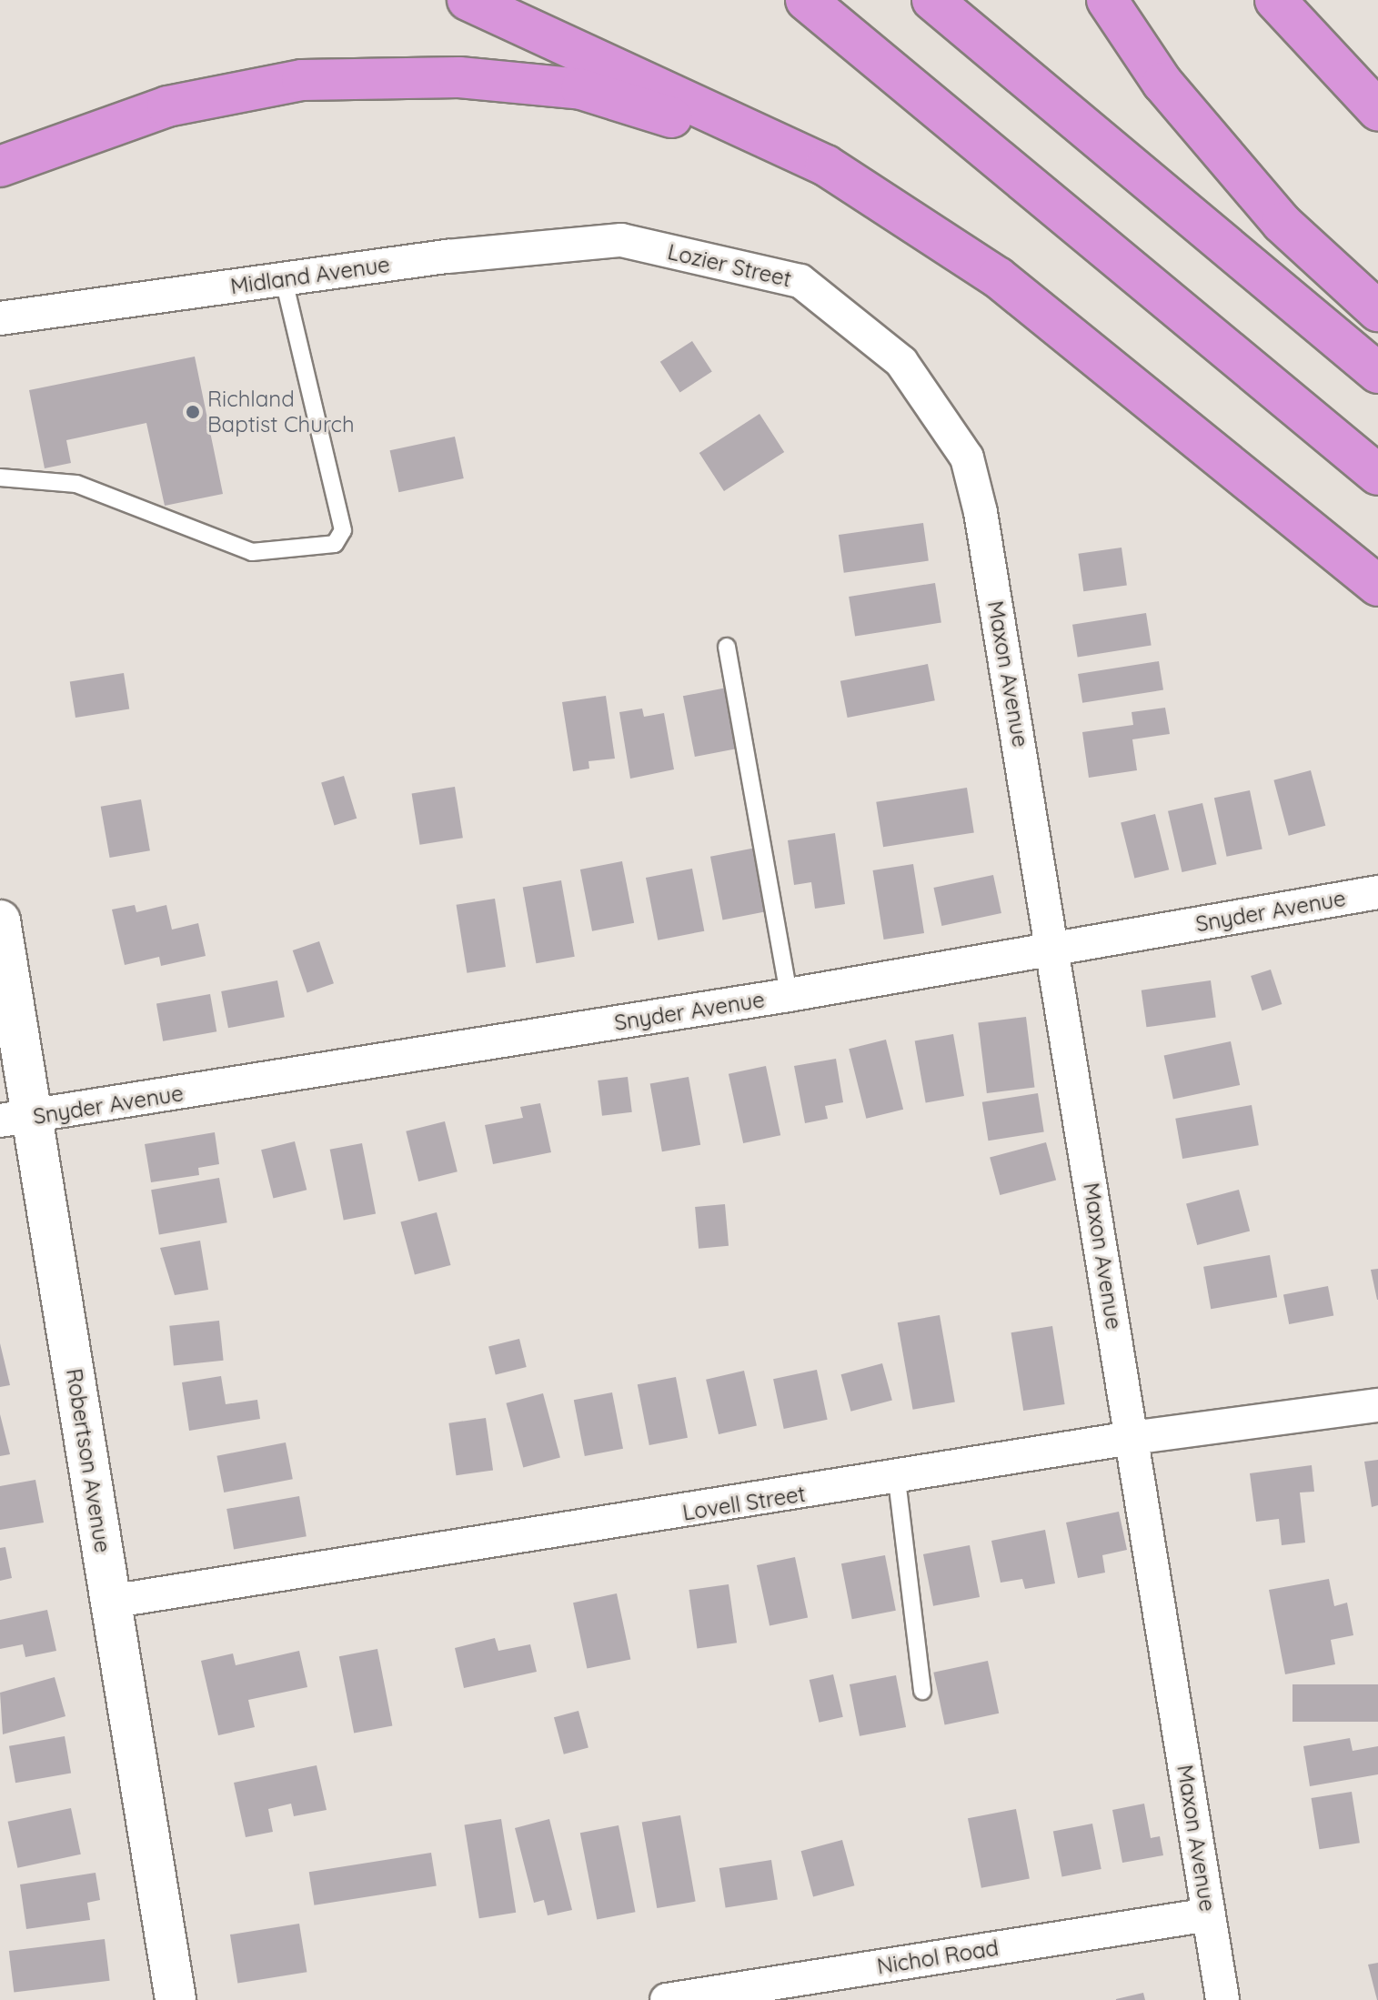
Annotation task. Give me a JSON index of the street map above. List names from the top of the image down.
{
  "streets": {
    "street": [
      "Lozier Street",
      "Midland Avenue",
      "Maxon Avenue",
      "Snyder Avenue",
      "Robertson Avenue",
      "Lovell Street",
      "Nichol Road"
    ]
  },
  "crossings": [
    ["Lozier Street", "Midland Avenue"],
    ["Lozier Street", "Maxon Avenue"],
    ["Maxon Avenue", "Snyder Avenue"],
    ["Maxon Avenue", "Lovell Street"],
    ["Maxon Avenue", "Nichol Road"],
    ["Snyder Avenue", "Robertson Avenue"],
    ["Robertson Avenue", "Lovell Street"]
  ],
  "places": ["Richland Baptist Church"]
}
